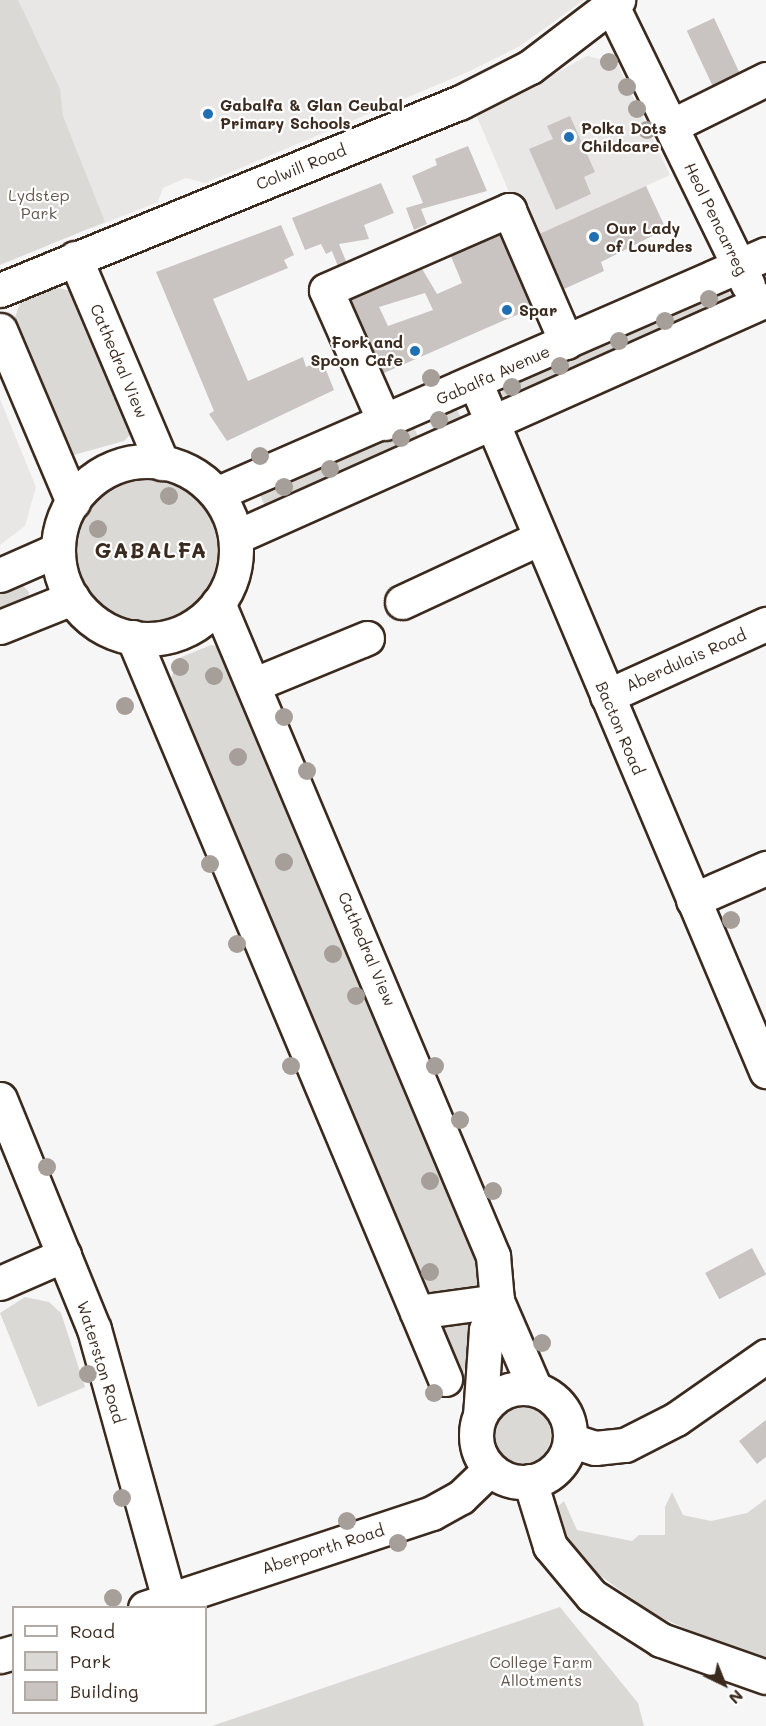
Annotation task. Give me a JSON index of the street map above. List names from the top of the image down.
{
  "streets": {
    "street": [
      "Colwill Road",
      "Heol Pencarreg",
      "Cathedral View",
      "Gabalfa Avenue",
      "Aberdulais Road",
      "Bacton Road",
      "Waterston Road",
      "Aberporth Road"
    ]
  },
  "crossings": [
    ["Colwill Road", "Heol Pencarreg"],
    ["Colwill Road", "Cathedral View"],
    ["Heol Pencarreg", "Gabalfa Avenue"],
    ["Cathedral View", "Gabalfa Avenue"],
    ["Cathedral View", "Aberporth Road"],
    ["Gabalfa Avenue", "Bacton Road"],
    ["Aberdulais Road", "Bacton Road"],
    ["Waterston Road", "Aberporth Road"]
  ],
  "districts": ["GABALFA"],
  "parks": ["Lydstep Park", "College Farm Allotments"],
  "places": [
    "Gabalfa & Glan Ceubal Primary Schools",
    "Polka Dots Childcare",
    "Our Lady of Lourdes",
    "Spar",
    "Fork and Spoon Cafe"
  ],
  "legend": ["Road", "Park", "Building"],
  "north": "bottom right"
}
